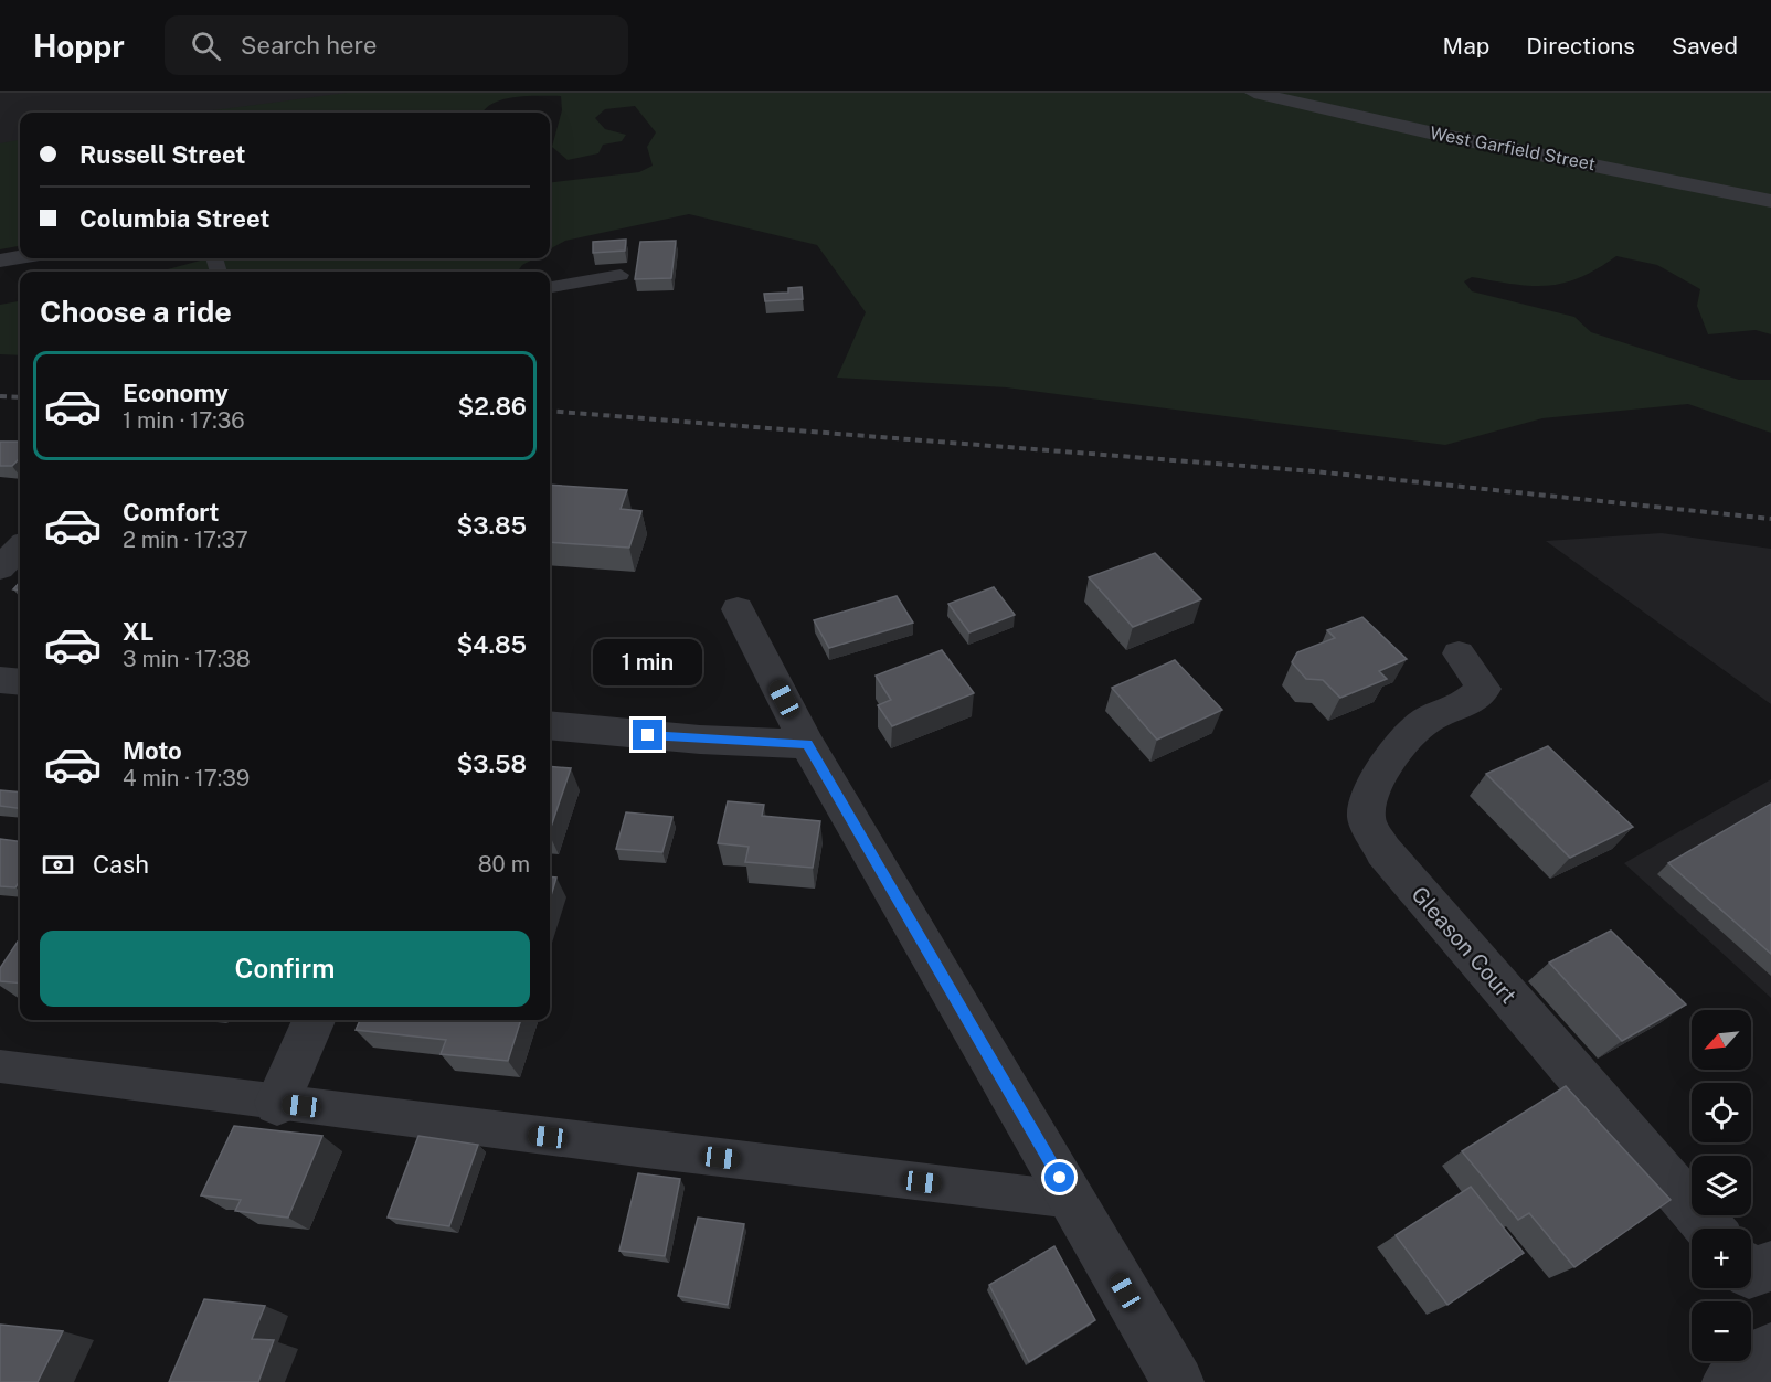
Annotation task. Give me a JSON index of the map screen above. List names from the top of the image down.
{
  "streets": {
    "street": ["West Garfield Street", "Gleason Court"]
  },
  "north": "bottom left",
  "page": {
    "header": "Hoppr",
    "search": "Search here",
    "nav": ["Map", "Directions", "Saved"],
    "banner": ["Russell Street", "Columbia Street"],
    "heading": "Choose a ride",
    "list": [
      {
        "name": "Economy",
        "note": "1 min · 17:36",
        "value": "$2.86"
      },
      {
        "name": "Comfort",
        "note": "2 min · 17:37",
        "value": "$3.85"
      },
      {
        "name": "XL",
        "note": "3 min · 17:38",
        "value": "$4.85"
      },
      {
        "name": "Moto",
        "note": "4 min · 17:39",
        "value": "$3.58"
      }
    ],
    "bubble": "1 min",
    "pay": ["Cash", "80 m"],
    "buttons": "Confirm",
    "map_buttons": ["+", "−"]
  }
}
